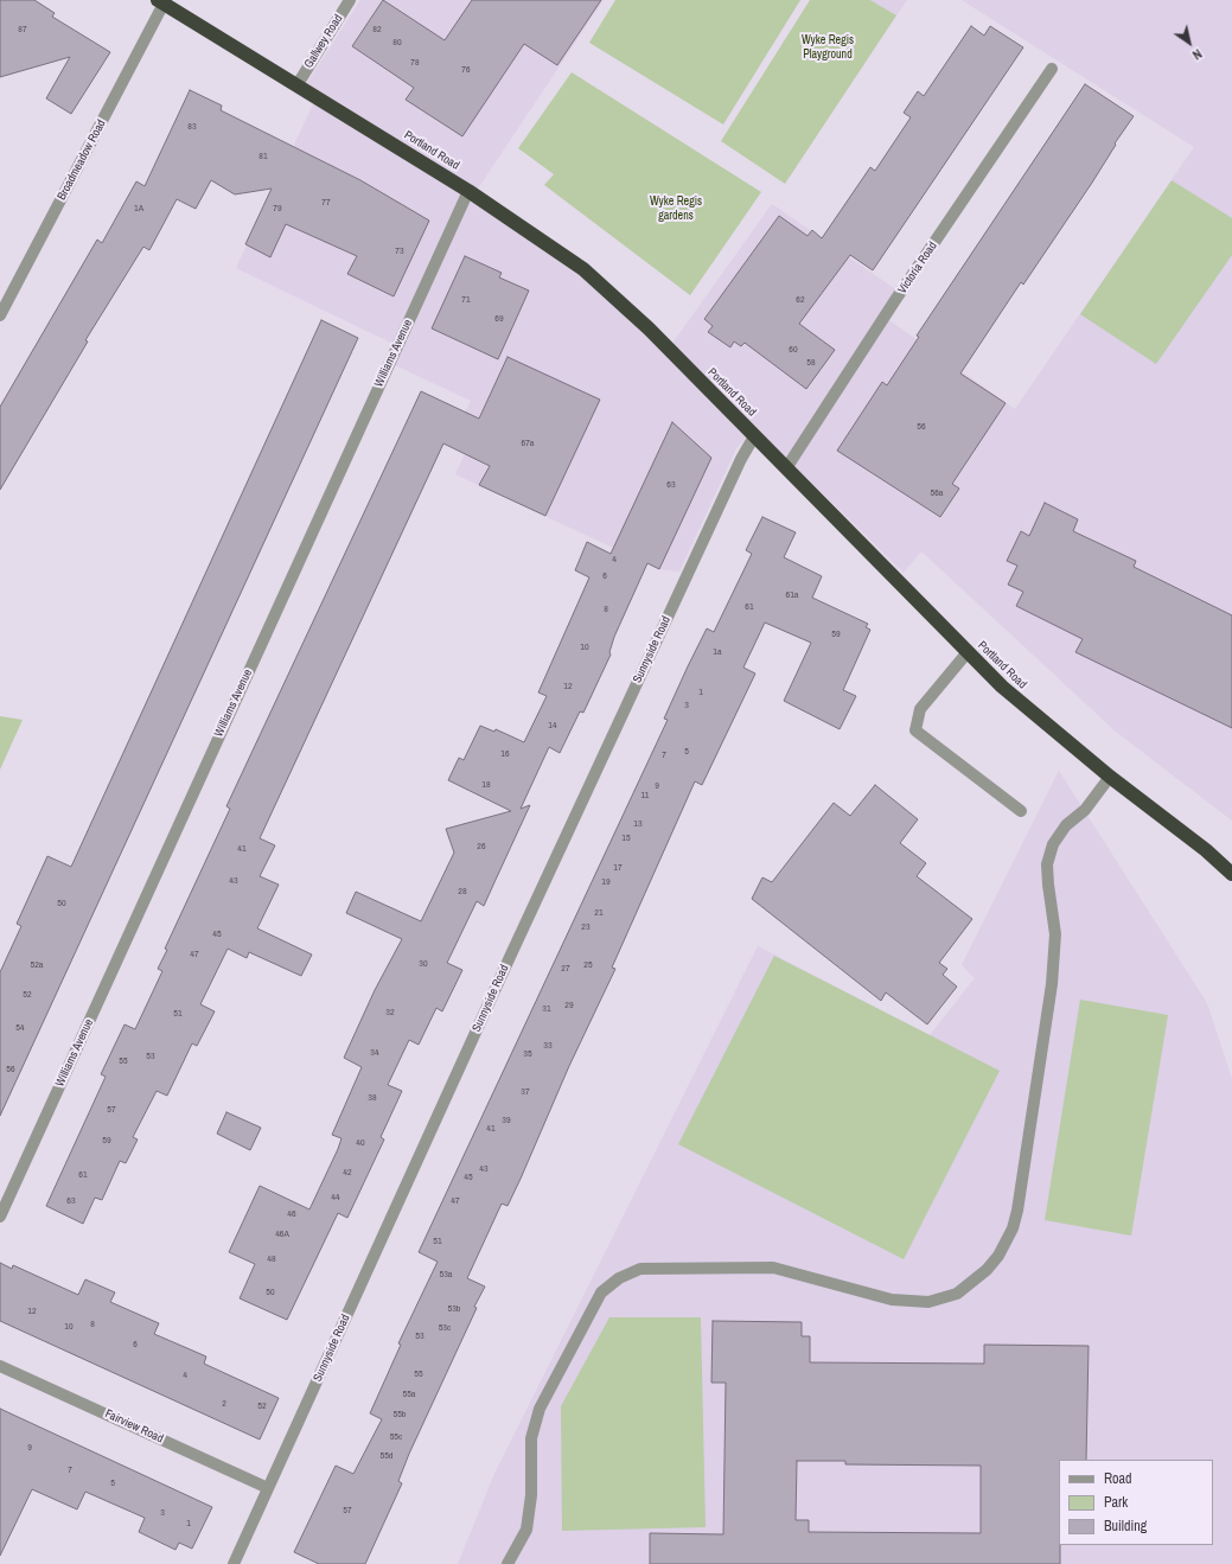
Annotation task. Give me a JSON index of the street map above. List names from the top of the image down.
{
  "streets": {
    "highway": ["Portland Road"],
    "street": [
      "Gallwey Road",
      "Broadmeadow Road",
      "Victoria Road",
      "Williams Avenue",
      "Sunnyside Road",
      "Fairview Road"
    ]
  },
  "crossings": [
    ["Gallwey Road", "Portland Road"],
    ["Portland Road", "Broadmeadow Road"],
    ["Portland Road", "Victoria Road"],
    ["Portland Road", "Williams Avenue"],
    ["Portland Road", "Sunnyside Road"],
    ["Sunnyside Road", "Fairview Road"]
  ],
  "parks": ["Wyke Regis Playground", "Wyke Regis gardens"],
  "house_numbers": [
    "87",
    "82",
    "80",
    "78",
    "76",
    "83",
    "81",
    "77",
    "1A",
    "79",
    "73",
    "71",
    "62",
    "69",
    "60",
    "58",
    "56",
    "67a",
    "63",
    "56a",
    "4",
    "6",
    "61a",
    "61",
    "8",
    "59",
    "10",
    "1a",
    "12",
    "1",
    "3",
    "14",
    "5",
    "16",
    "7",
    "18",
    "9",
    "11",
    "13",
    "15",
    "26",
    "41",
    "17",
    "43",
    "19",
    "28",
    "50",
    "21",
    "23",
    "45",
    "47",
    "30",
    "52a",
    "25",
    "27",
    "52",
    "29",
    "31",
    "32",
    "51",
    "54",
    "33",
    "34",
    "35",
    "53",
    "55",
    "56",
    "37",
    "38",
    "57",
    "39",
    "41",
    "59",
    "40",
    "43",
    "42",
    "61",
    "45",
    "44",
    "63",
    "47",
    "46",
    "46A",
    "51",
    "48",
    "53a",
    "50",
    "53b",
    "12",
    "8",
    "10",
    "53c",
    "53",
    "6",
    "55",
    "4",
    "55a",
    "2",
    "52",
    "55b",
    "55c",
    "9",
    "55d",
    "7",
    "5",
    "57",
    "3",
    "1"
  ],
  "legend": ["Road", "Park", "Building"],
  "north": "bottom right"
}
